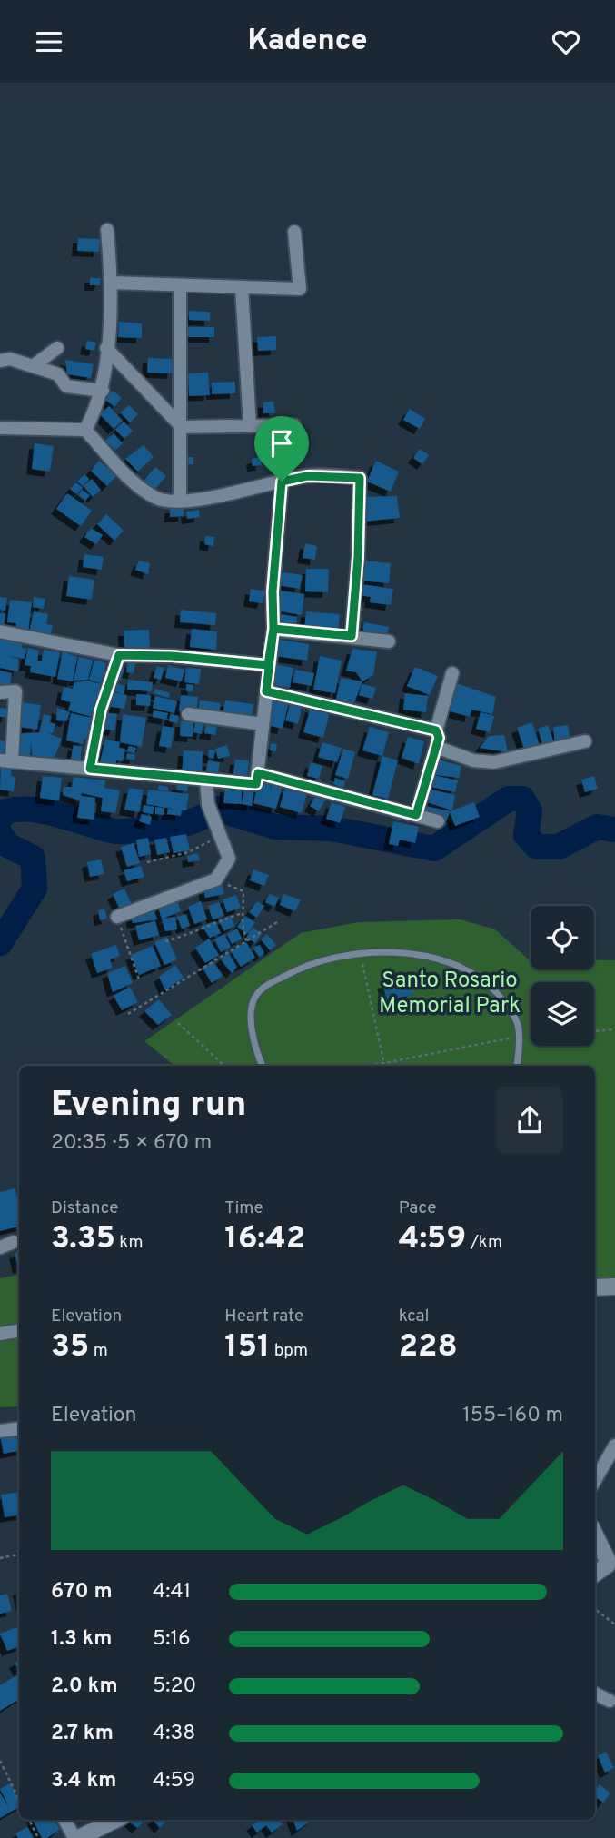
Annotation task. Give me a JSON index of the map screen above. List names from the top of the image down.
{
  "parks": ["Santo Rosario Memorial Park"],
  "page": {
    "header": "Kadence",
    "heading": ["Evening run", "20:35 · 5 × 670 m"],
    "stats": [
      ["Distance", "3.35 km"],
      ["Time", "16:42"],
      ["Pace", "4:59 /km"],
      ["Elevation", "35 m"],
      ["Heart rate", "151 bpm"],
      ["kcal", "228"]
    ],
    "chart": ["Elevation", "155–160 m"],
    "list": [
      {
        "name": "670 m",
        "note": "4:41"
      },
      {
        "name": "1.3 km",
        "note": "5:16"
      },
      {
        "name": "2.0 km",
        "note": "5:20"
      },
      {
        "name": "2.7 km",
        "note": "4:38"
      },
      {
        "name": "3.4 km",
        "note": "4:59"
      }
    ]
  }
}
